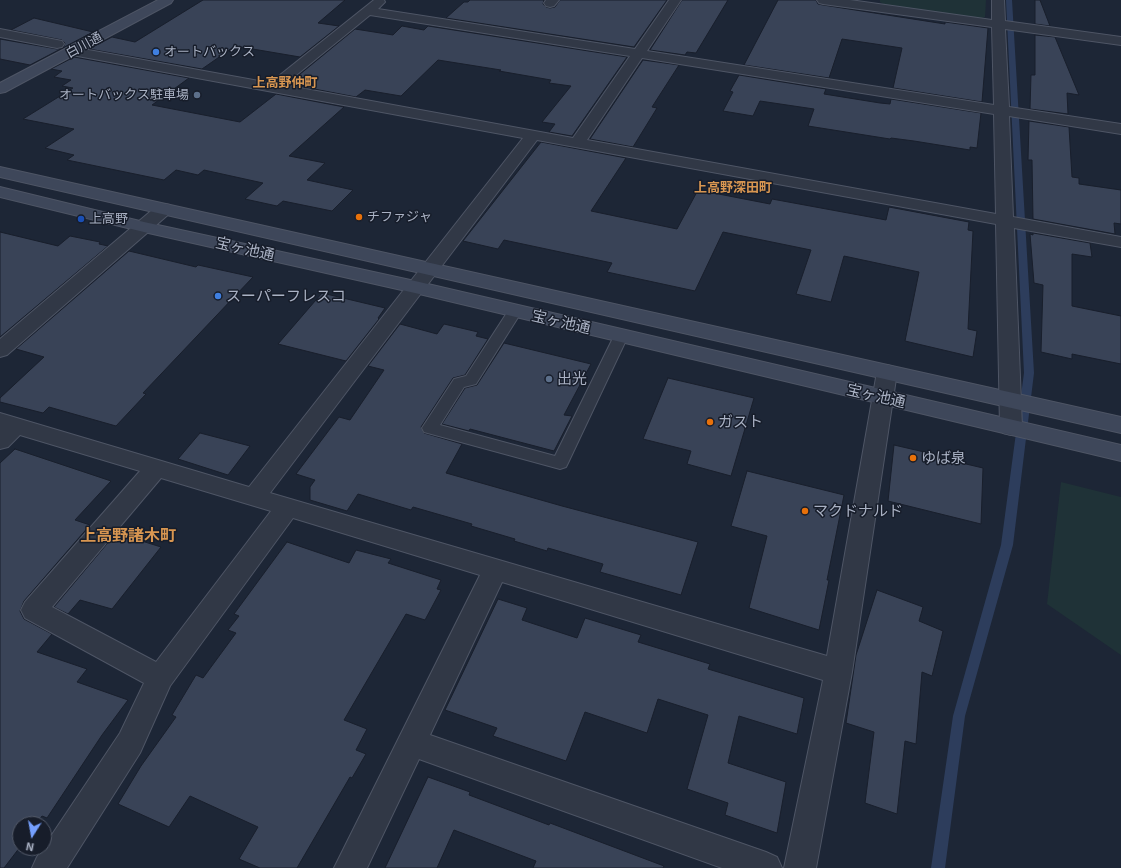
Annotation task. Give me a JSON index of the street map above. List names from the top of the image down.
{
  "streets": {
    "street": ["白川通", "宝ヶ池通"]
  },
  "districts": ["上高野仲町", "上高野深田町", "上高野諸木町"],
  "places": [
    "オートバックス",
    "オートバックス駐車場",
    "チファジャ",
    "上高野",
    "スーパーフレスコ",
    "出光",
    "ガスト",
    "ゆば泉",
    "マクドナルド"
  ],
  "north": "bottom"
}
